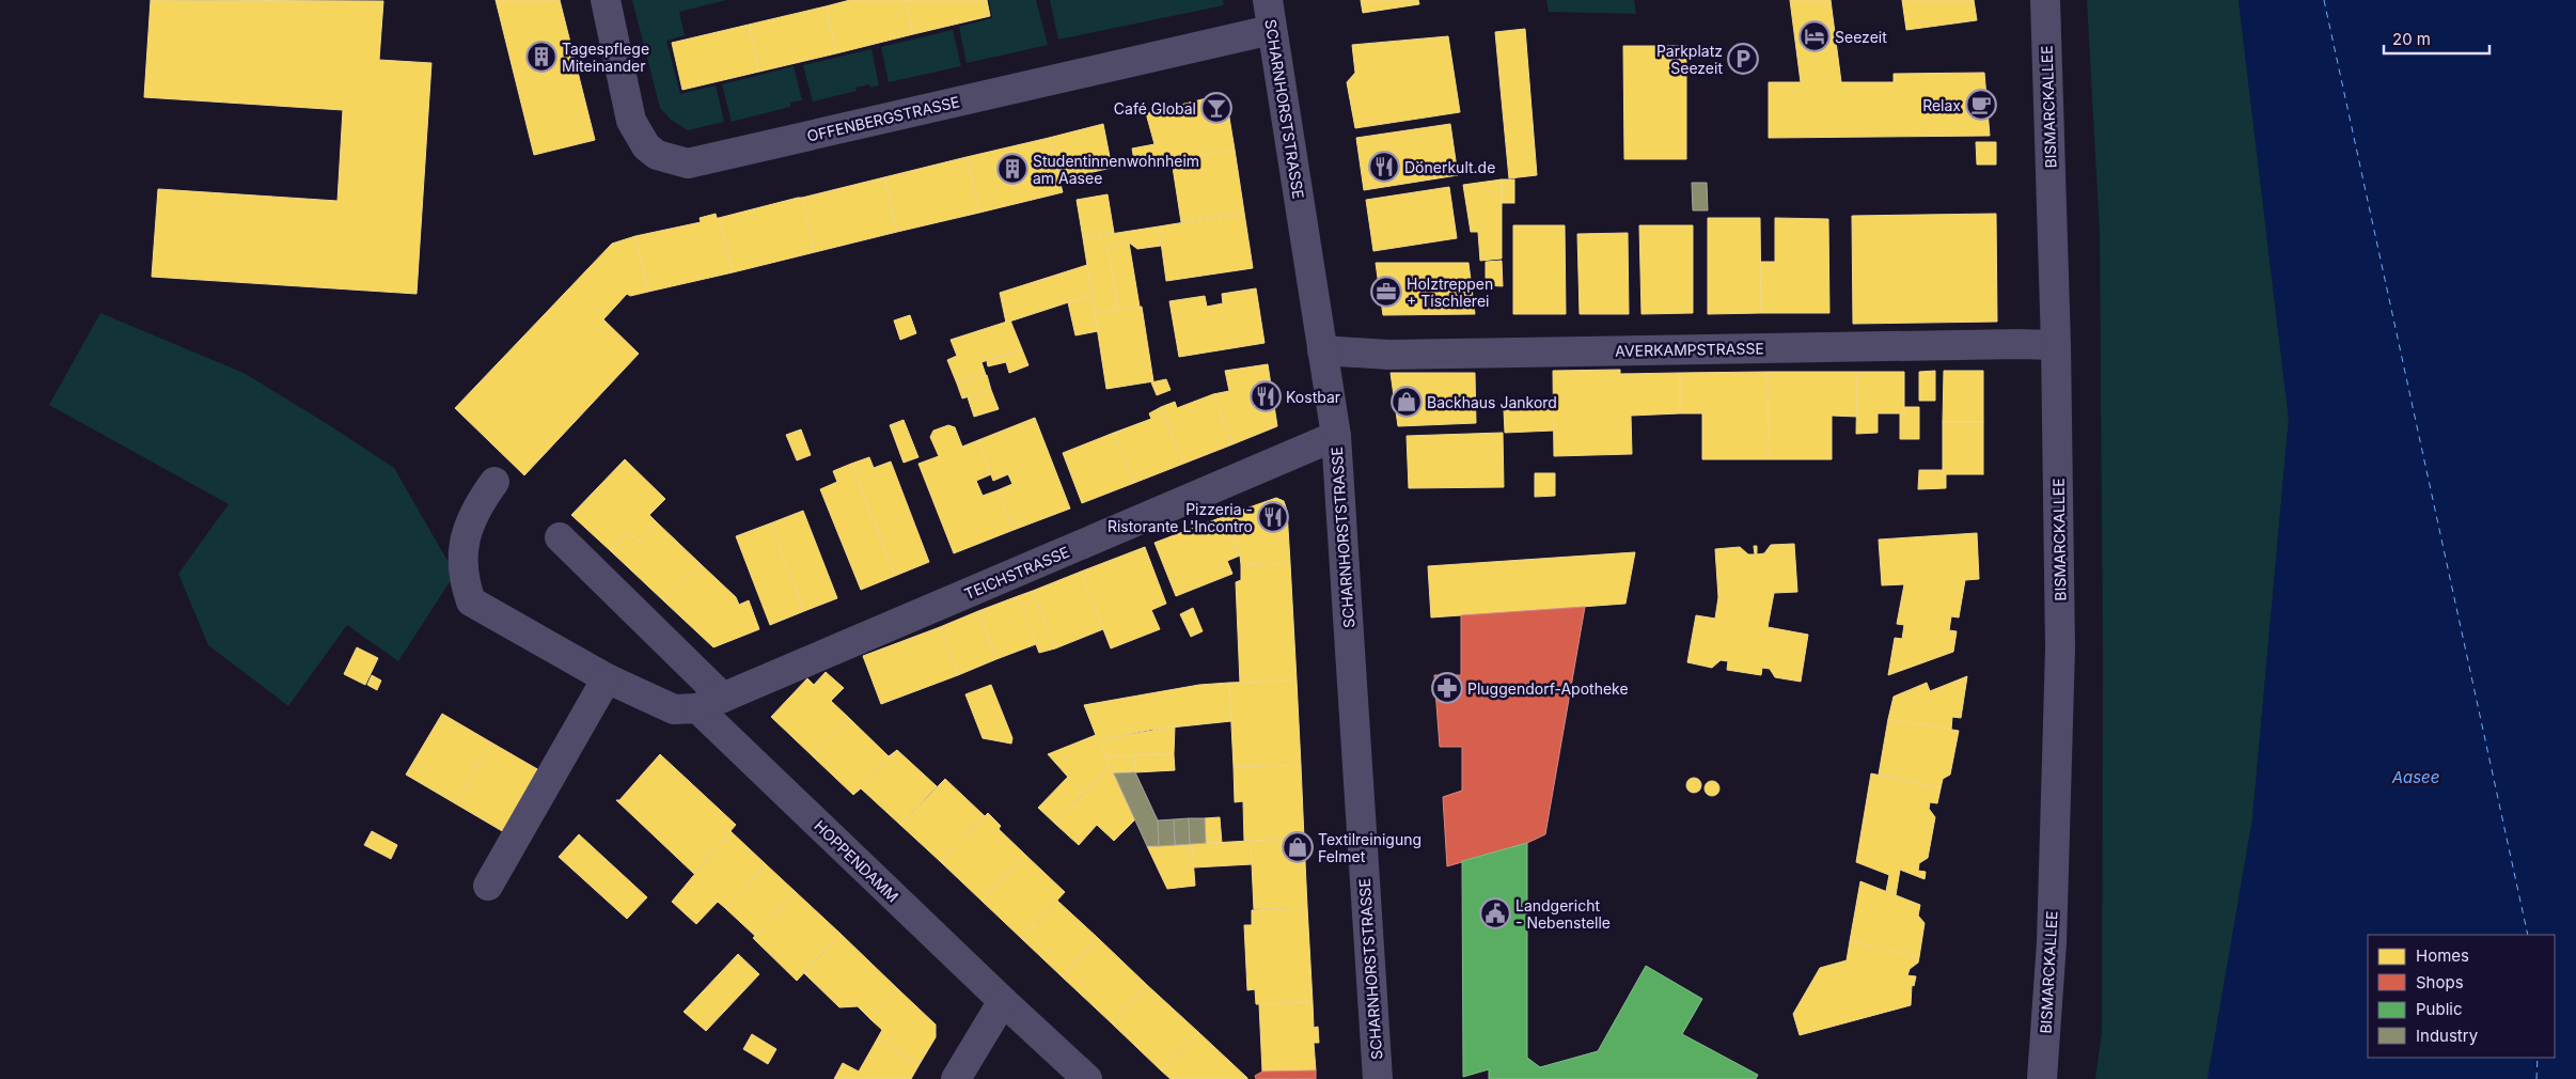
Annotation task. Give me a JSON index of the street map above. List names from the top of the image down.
{
  "streets": {
    "street": [
      "BISMARCKALLEE",
      "SCHARNHORSTSTRASSE",
      "OFFENBERGSTRASSE",
      "AVERKAMPSTRASSE",
      "TEICHSTRASSE",
      "HOPPENDAMM"
    ]
  },
  "crossings": [
    ["BISMARCKALLEE", "AVERKAMPSTRASSE"],
    ["SCHARNHORSTSTRASSE", "OFFENBERGSTRASSE"],
    ["SCHARNHORSTSTRASSE", "AVERKAMPSTRASSE"],
    ["SCHARNHORSTSTRASSE", "TEICHSTRASSE"],
    ["TEICHSTRASSE", "HOPPENDAMM"]
  ],
  "water": ["Aasee"],
  "places": {
    "hotel": ["Seezeit"],
    "building": ["Tagespflege Miteinander", "Studentinnenwohnheim am Aasee"],
    "parking": ["Parkplatz Seezeit"],
    "cafe": ["Relax"],
    "bar": ["Café Global"],
    "restaurant": ["Dönerkult.de", "Kostbar", "Pizzeria - Ristorante L'Incontro"],
    "office": ["Holztreppen + Tischlerei"],
    "shop": ["Backhaus Jankord", "Textilreinigung Felmet"],
    "pharmacy": ["Pluggendorf-Apotheke"],
    "public building": ["Landgericht - Nebenstelle"]
  },
  "legend": [
    "Homes",
    "Shops",
    "Public",
    "Industry"
  ],
  "scale_bar": "20 m"
}
